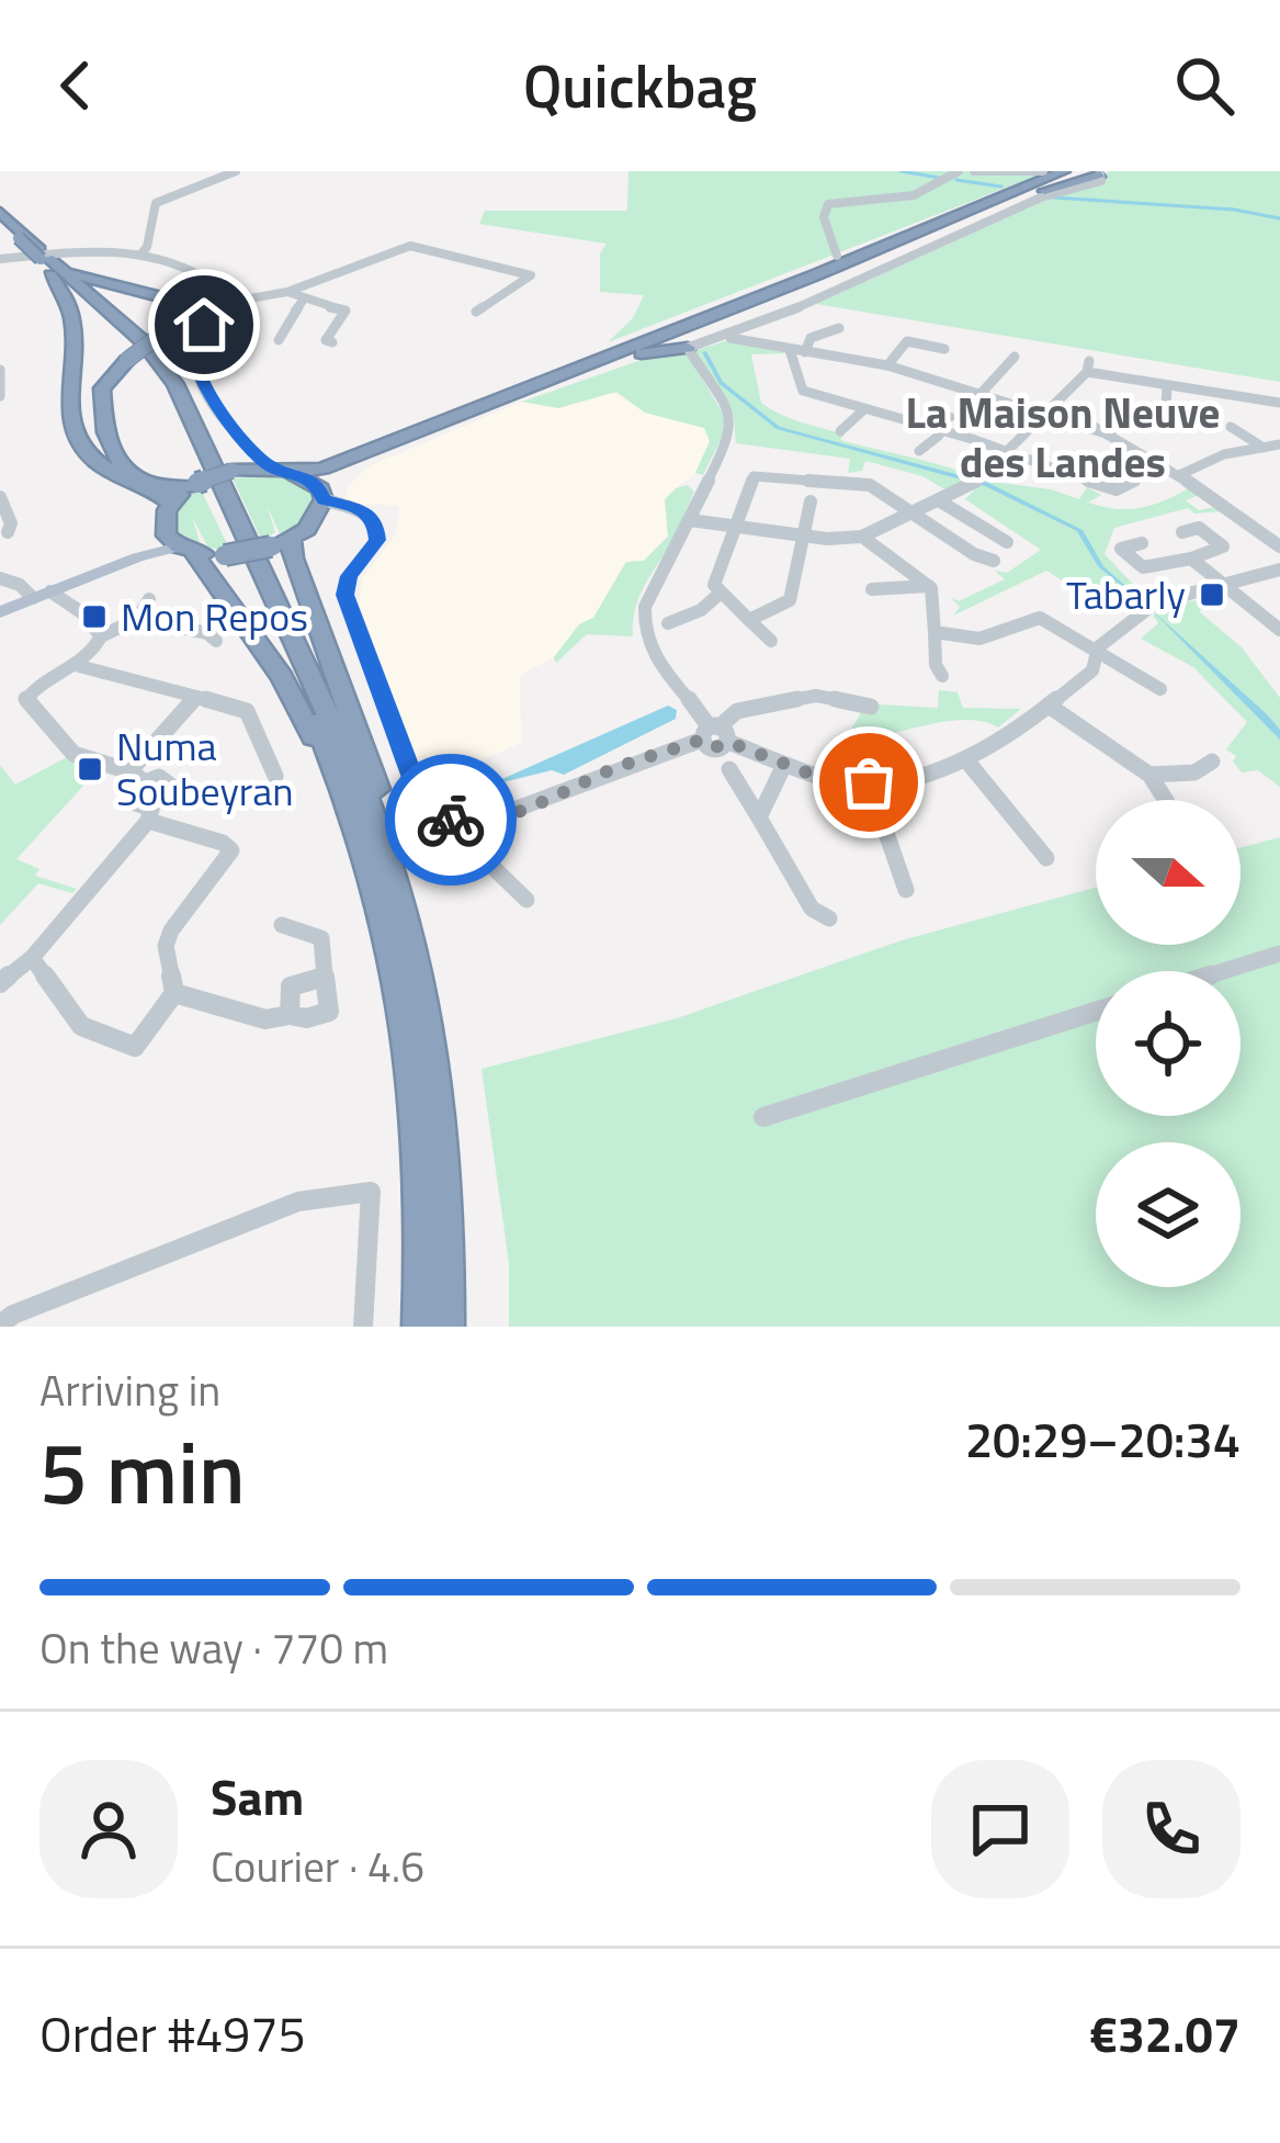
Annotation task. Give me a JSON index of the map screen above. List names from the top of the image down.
{
  "districts": ["La Maison Neuve des Landes"],
  "places": {
    "transit": ["Tabarly", "Mon Repos", "Numa Soubeyran"]
  },
  "north": "right",
  "page": {
    "header": "Quickbag",
    "heading": ["5 min", "Arriving in", "20:29–20:34"],
    "panel": [
      "Sam",
      "Courier · 4.6",
      "Order #4975",
      "€32.07"
    ],
    "bar": "On the way · 770 m"
  }
}
